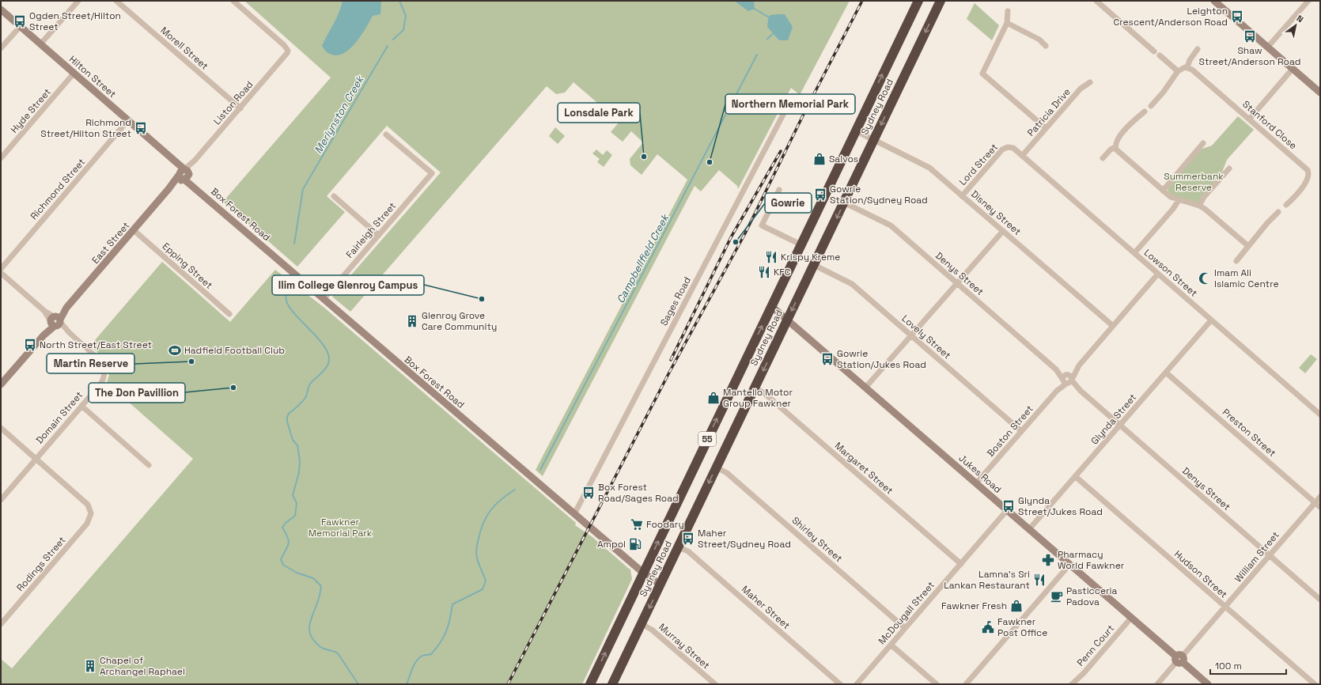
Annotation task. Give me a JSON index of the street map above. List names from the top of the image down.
{
  "streets": {
    "highway": ["Sydney Road", "55"],
    "street": [
      "Morell Street",
      "Hilton Street",
      "Liston Road",
      "Hyde Street",
      "Patricia Drive",
      "Stanford Close",
      "Lord Street",
      "Richmond Street",
      "Disney Street",
      "Box Forest Road",
      "Fairleigh Street",
      "East Street",
      "Epping Street",
      "Lowson Street",
      "Denys Street",
      "Sages Road",
      "Lovely Street",
      "Domain Street",
      "Glynda Street",
      "Boston Street",
      "Preston Street",
      "Margaret Street",
      "Jukes Road",
      "Shirley Street",
      "William Street",
      "Rodings Street",
      "Hudson Street",
      "Maher Street",
      "McDougall Street",
      "Penn Court",
      "Murray Street"
    ]
  },
  "crossings": [
    ["Morell Street", "Liston Road"],
    ["Hilton Street", "Liston Road"],
    ["Hilton Street", "Hyde Street"],
    ["Hilton Street", "Richmond Street"],
    ["Hilton Street", "Box Forest Road"],
    ["Hilton Street", "East Street"],
    ["Liston Road", "East Street"],
    ["Sydney Road", "Disney Street"],
    ["Sydney Road", "Box Forest Road"],
    ["Sydney Road", "Denys Street"],
    ["Sydney Road", "Lovely Street"],
    ["Sydney Road", "Margaret Street"],
    ["Sydney Road", "Jukes Road"],
    ["Sydney Road", "Shirley Street"],
    ["Sydney Road", "Maher Street"],
    ["Sydney Road", "Murray Street"],
    ["Patricia Drive", "Lowson Street"],
    ["Lord Street", "Disney Street"],
    ["Lord Street", "Lowson Street"],
    ["Disney Street", "Boston Street"],
    ["Box Forest Road", "Fairleigh Street"],
    ["Box Forest Road", "Sages Road"],
    ["East Street", "Epping Street"],
    ["East Street", "Domain Street"],
    ["Lowson Street", "Glynda Street"],
    ["Lowson Street", "Boston Street"],
    ["Denys Street", "Glynda Street"],
    ["Denys Street", "Boston Street"],
    ["Denys Street", "William Street"],
    ["Lovely Street", "Boston Street"],
    ["Domain Street", "Rodings Street"],
    ["Glynda Street", "Preston Street"],
    ["Glynda Street", "Jukes Road"],
    ["Glynda Street", "Hudson Street"],
    ["Boston Street", "Jukes Road"],
    ["Preston Street", "William Street"],
    ["Margaret Street", "McDougall Street"],
    ["Jukes Road", "William Street"],
    ["Jukes Road", "McDougall Street"],
    ["Jukes Road", "Penn Court"],
    ["Shirley Street", "McDougall Street"],
    ["William Street", "Hudson Street"]
  ],
  "water": ["Merlynston Creek", "Campbellfield Creek"],
  "parks": ["Summerbank Reserve", "Fawkner Memorial Park"],
  "places": {
    "bus stop": [
      "Leighton Crescent/Anderson Road",
      "Ogden Street/Hilton Street",
      "Shaw Street/Anderson Road",
      "Richmond Street/Hilton Street",
      "Gowrie Station/Sydney Road",
      "North Street/East Street",
      "Gowrie Station/Jukes Road",
      "Box Forest Road/Sages Road",
      "Glynda Street/Jukes Road",
      "Maher Street/Sydney Road"
    ],
    "other": [
      "Lonsdale Park",
      "Northern Memorial Park",
      "Gowrie",
      "Ilim College Glenroy Campus",
      "Martin Reserve",
      "The Don Pavillion"
    ],
    "shop": ["Salvos", "Mantello Motor Group Fawkner", "Fawkner Fresh"],
    "restaurant": ["Krispy Kreme", "KFC", "Lamna's Sri Lankan Restaurant"],
    "mosque": ["Imam Ali Islamic Centre"],
    "building": ["Glenroy Grove Care Community", "Chapel of Archangel Raphael"],
    "sports": ["Hadfield Football Club"],
    "supermarket": ["Foodary"],
    "fuel station": ["Ampol"],
    "pharmacy": ["Pharmacy World Fawkner"],
    "cafe": ["Pasticceria Padova"],
    "public building": ["Fawkner Post Office"]
  },
  "scale_bar": "100 m",
  "north": "top right"
}
